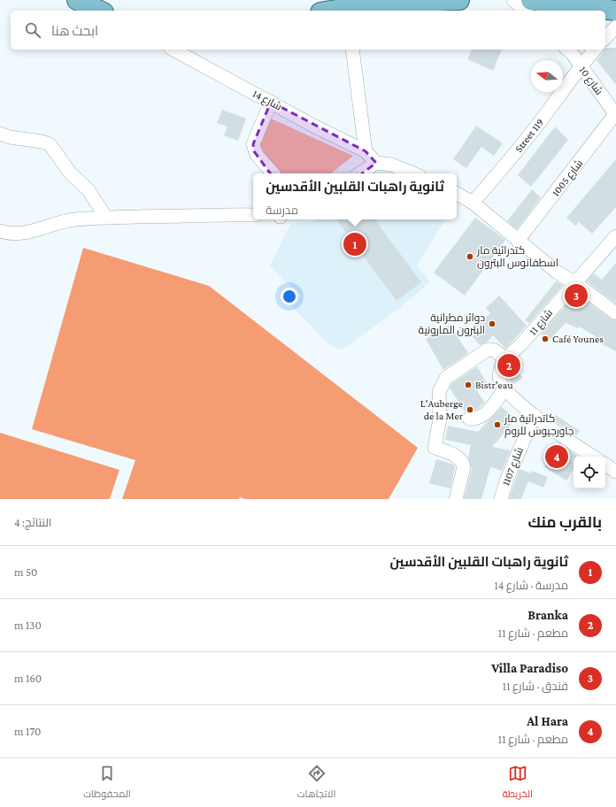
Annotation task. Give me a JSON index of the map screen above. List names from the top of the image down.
{
  "streets": {
    "street": [
      "شارع 10",
      "شارع 14",
      "Street 119",
      "شارع 1005",
      "شارع 11",
      "شارع 1107"
    ]
  },
  "crossings": [
    ["شارع 10", "Street 119"],
    ["شارع 10", "شارع 1005"]
  ],
  "places": [
    "كتدرائية مار اسطفانوس البترون",
    "دوائر مطرانية البترون المارونية",
    "Café Younes",
    "Bistr'eau",
    "L'Auberge de la Mer",
    "كاتدرائية مار جاورجيوس للروم"
  ],
  "north": "left",
  "page": {
    "search": "ابحث هنا",
    "popup": ["ثانوية راهبات القلبين الأقدسين", "مدرسة"],
    "pins": [
      "1",
      "3",
      "2",
      "4"
    ],
    "heading": ["بالقرب منك", "النتائج: 4"],
    "list": [
      {
        "mark": "1",
        "name": "ثانوية راهبات القلبين الأقدسين",
        "note": "مدرسة · شارع 14",
        "value": "50 m"
      },
      {
        "mark": "2",
        "name": "Branka",
        "note": "مطعم · شارع 11",
        "value": "130 m"
      },
      {
        "mark": "3",
        "name": "Villa Paradiso",
        "note": "فندق · شارع 11",
        "value": "160 m"
      },
      {
        "mark": "4",
        "name": "Al Hara",
        "note": "مطعم · شارع 11",
        "value": "170 m"
      }
    ],
    "nav": ["الخريطة", "الاتجاهات", "المحفوظات"]
  }
}
